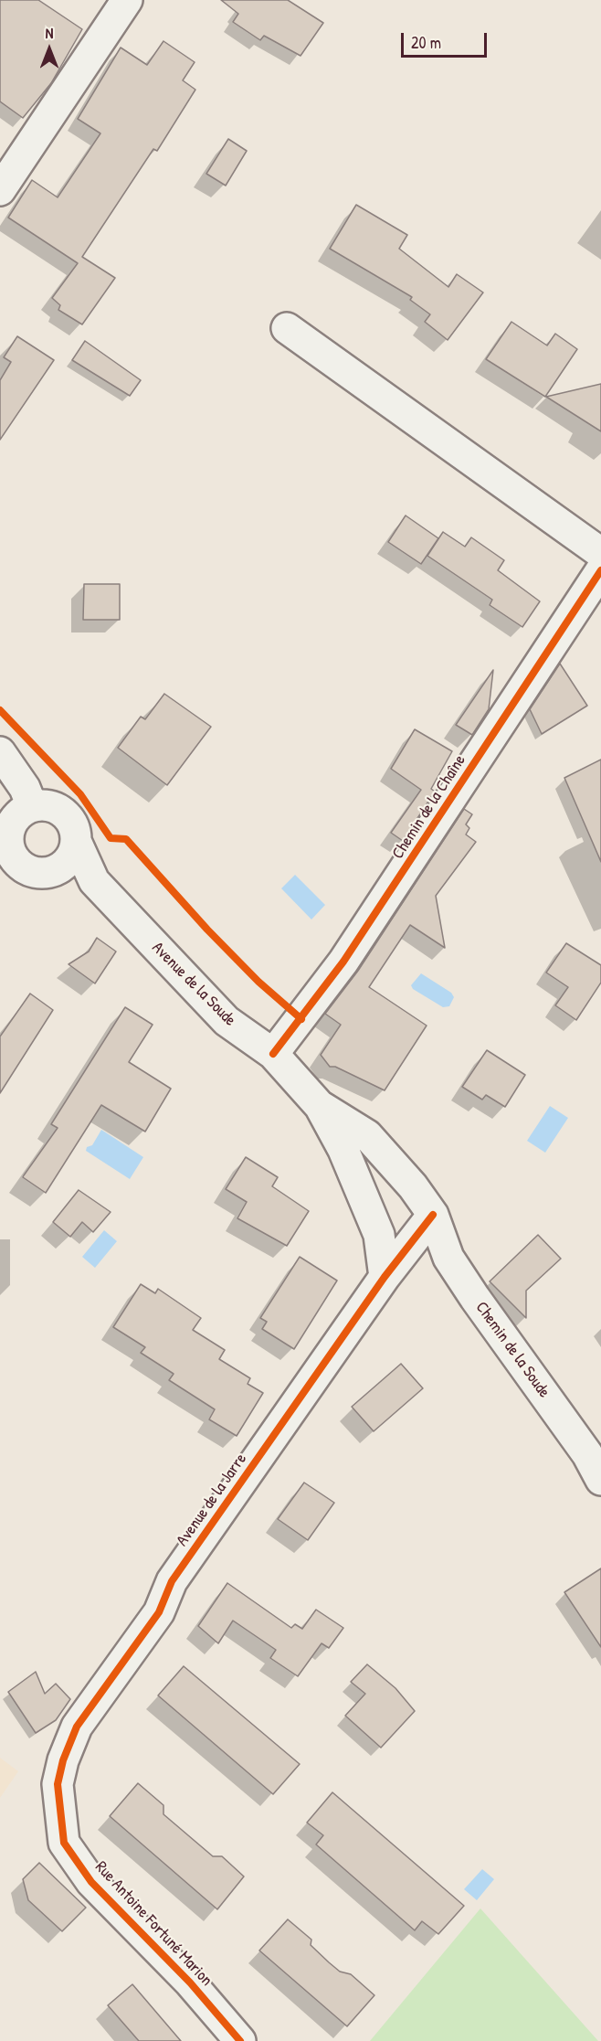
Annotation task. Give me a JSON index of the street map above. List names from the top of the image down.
{
  "streets": {
    "street": [
      "Chemin de la Chaîne",
      "Avenue de la Soude",
      "Chemin de la Soude",
      "Avenue de la Jarre",
      "Rue Antoine Fortuné Marion"
    ]
  },
  "crossings": [
    ["Chemin de la Chaîne", "Avenue de la Soude"],
    ["Avenue de la Soude", "Chemin de la Soude"],
    ["Avenue de la Soude", "Avenue de la Jarre"],
    ["Chemin de la Soude", "Avenue de la Jarre"],
    ["Avenue de la Jarre", "Rue Antoine Fortuné Marion"]
  ],
  "scale_bar": "20 m",
  "north": "top"
}
